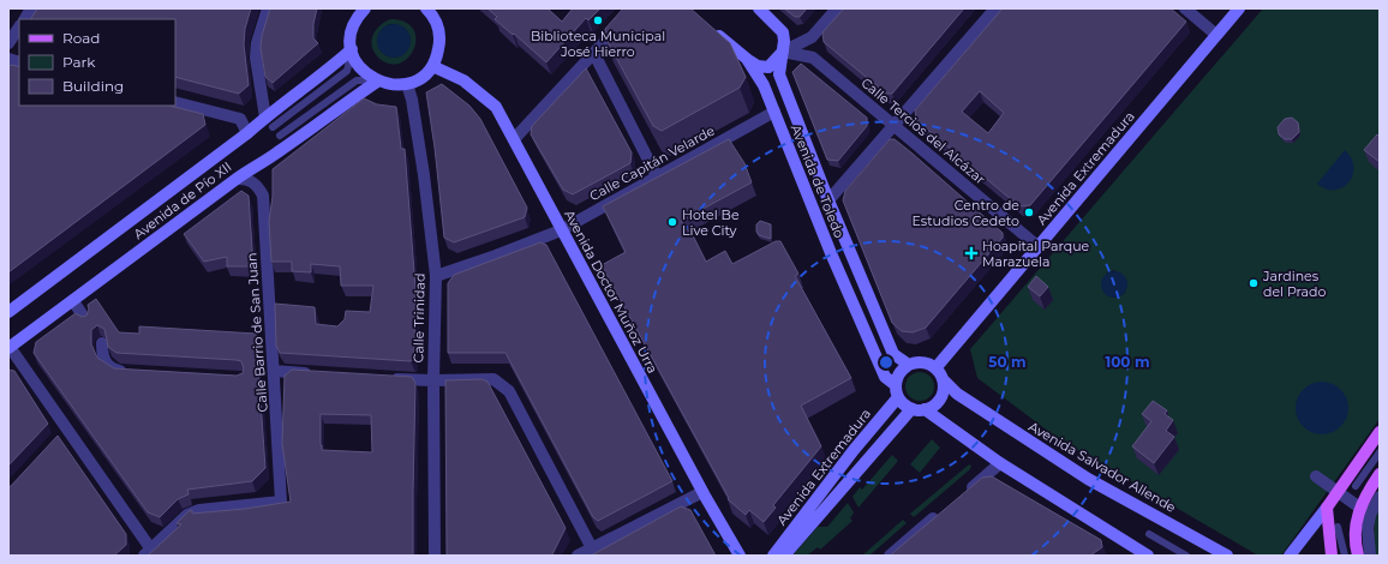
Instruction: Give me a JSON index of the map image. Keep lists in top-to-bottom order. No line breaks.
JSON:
{"streets":{"main road":["Avenida Extremadura","Avenida de Toledo","Avenida de Pío XII","Avenida Doctor Muñoz Urra","Avenida Salvador Allende"],"street":["Calle Tercios del Alcázar","Calle Capitán Velarde","Calle Trinidad","Calle Barrio de San Juan"]},"crossings":[["Calle Tercios del Alcázar","Avenida Extremadura"],["Calle Tercios del Alcázar","Avenida de Toledo"],["Calle Capitán Velarde","Avenida de Toledo"],["Calle Capitán Velarde","Avenida Doctor Muñoz Urra"],["Calle Capitán Velarde","Calle Trinidad"],["Avenida Extremadura","Avenida de Toledo"],["Avenida Extremadura","Avenida Salvador Allende"],["Avenida de Toledo","Avenida Salvador Allende"],["Avenida de Pío XII","Calle Barrio de San Juan"]],"places":{"other":["Biblioteca Municipal José Hierro","Centro de Estudios Cedeto","Hotel Be Live City","Jardines del Prado"],"health":["Hoapital Parque Marazuela"]},"legend":["Road","Park","Building"],"rings":["50 m","100 m"]}
